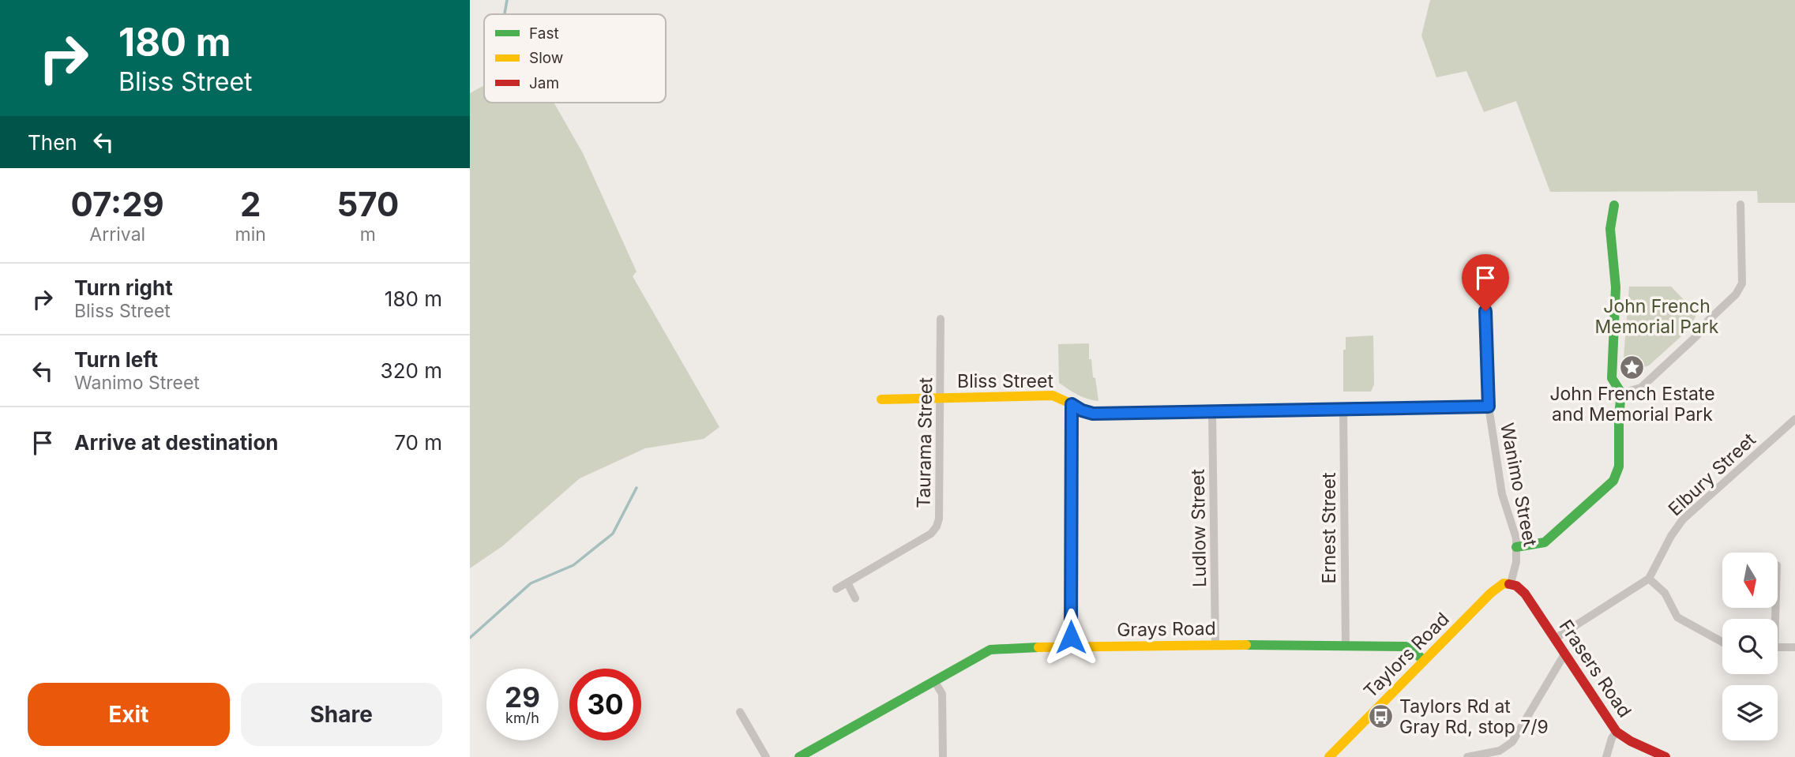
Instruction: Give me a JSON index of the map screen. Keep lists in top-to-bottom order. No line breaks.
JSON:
{"streets":{"street":["Bliss Street","Taurama Street","Elbury Street","Wanimo Street","Ludlow Street","Ernest Street","Grays Road","Taylors Road","Frasers Road"]},"crossings":[["Bliss Street","Taurama Street"],["Bliss Street","Wanimo Street"],["Bliss Street","Ludlow Street"],["Bliss Street","Ernest Street"],["Wanimo Street","Taylors Road"],["Wanimo Street","Frasers Road"],["Ludlow Street","Grays Road"],["Ernest Street","Grays Road"],["Grays Road","Taylors Road"],["Taylors Road","Frasers Road"]],"parks":["John French Memorial Park"],"places":{"place":["John French Estate and Memorial Park"],"bus stop":["Taylors Rd at Gray Rd, stop 7/9"]},"legend":["Fast","Slow","Jam"],"north":"bottom","page":{"turn":["180 m","Bliss Street"],"then":"Then","eta":["07:29","Arrival","2","min","570","m"],"list":[{"name":"Turn right","note":"Bliss Street","value":"180 m"},{"name":"Turn left","note":"Wanimo Street","value":"320 m"},{"name":"Arrive at destination","value":"70 m"}],"speed":"29 km/h","limit":"30","buttons":["Exit","Share"]}}
